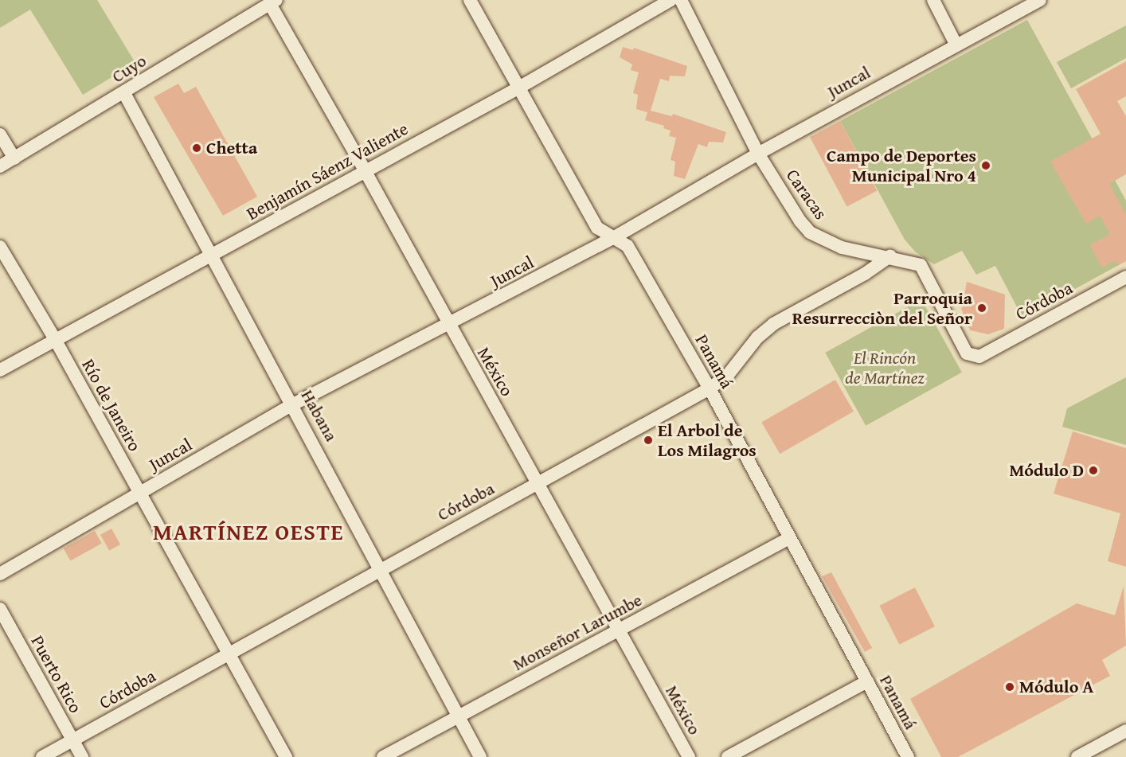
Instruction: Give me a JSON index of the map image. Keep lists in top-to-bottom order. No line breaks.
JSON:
{"streets":{"street":["Cuyo","Juncal","Benjamín Sáenz Valiente","Caracas","Córdoba","Panamá","México","Río de Janeiro","Habana","Monseñor Larumbe","Puerto Rico"]},"crossings":[["Cuyo","México"],["Cuyo","Habana"],["Juncal","Caracas"],["Juncal","Panamá"],["Juncal","México"],["Juncal","Río de Janeiro"],["Juncal","Habana"],["Benjamín Sáenz Valiente","Panamá"],["Benjamín Sáenz Valiente","México"],["Benjamín Sáenz Valiente","Río de Janeiro"],["Benjamín Sáenz Valiente","Habana"],["Caracas","Córdoba"],["Córdoba","Panamá"],["Córdoba","México"],["Córdoba","Río de Janeiro"],["Córdoba","Habana"],["Córdoba","Puerto Rico"],["Panamá","Monseñor Larumbe"],["México","Monseñor Larumbe"],["Habana","Monseñor Larumbe"]],"districts":["MARTÍNEZ OESTE"],"parks":["El Rincón de Martínez"],"places":["Chetta","Campo de Deportes Municipal Nro 4","Parroquia Resurrecciòn del Señor","El Arbol de Los Milagros","Módulo D","Módulo A"]}
